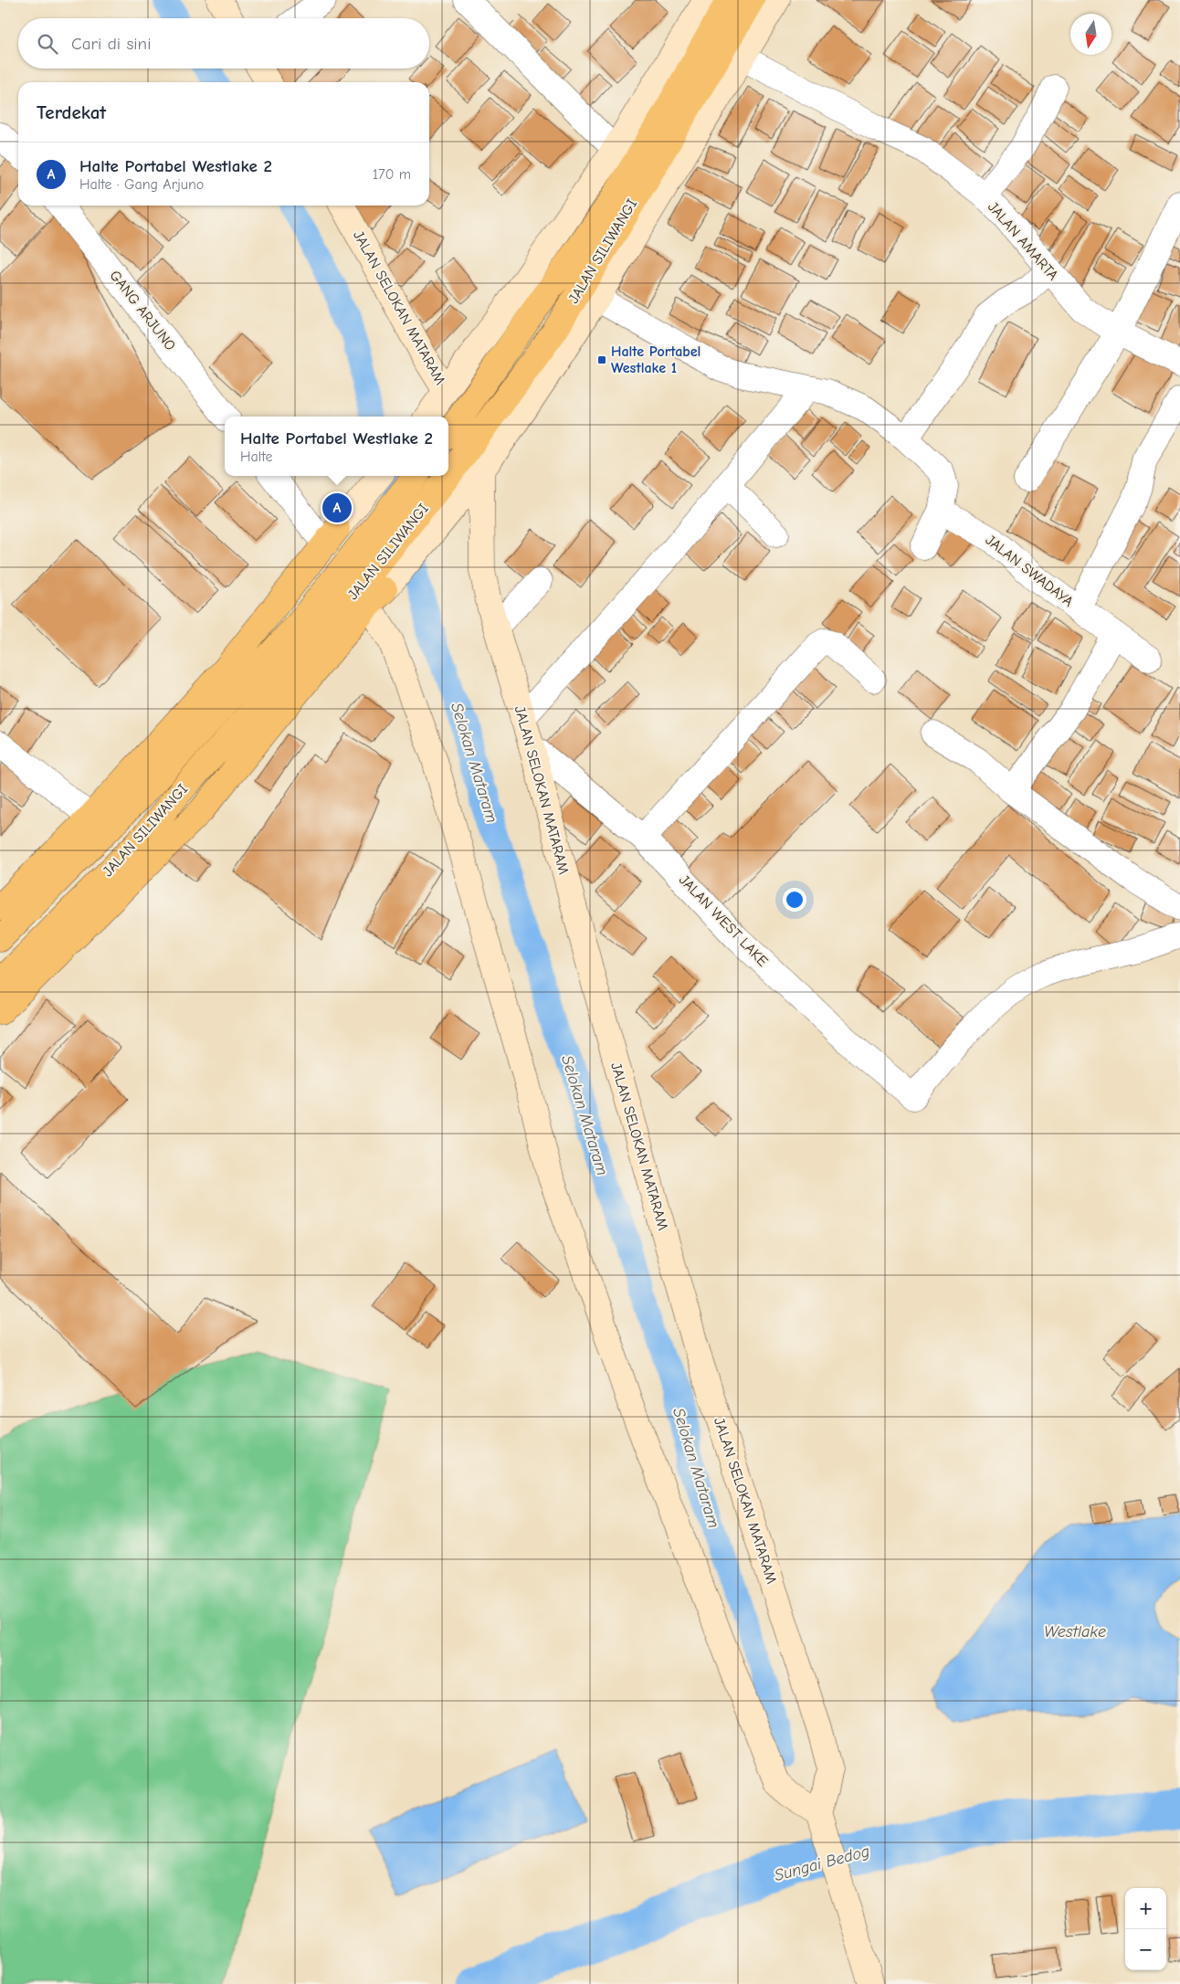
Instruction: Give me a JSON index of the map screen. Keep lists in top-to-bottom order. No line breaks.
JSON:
{"streets":{"highway":["JALAN SILIWANGI"],"street":["JALAN AMARTA","JALAN SELOKAN MATARAM","GANG ARJUNO","JALAN SWADAYA","JALAN WEST LAKE"]},"crossings":[["JALAN SELOKAN MATARAM","JALAN WEST LAKE"]],"water":["Selokan Mataram","Westlake","Sungai Bedog"],"places":{"transit":["Halte Portabel Westlake 1"]},"north":"bottom","page":{"search":"Cari di sini","heading":"Terdekat","list":[{"mark":"A","name":"Halte Portabel Westlake 2","note":"Halte · Gang Arjuno","value":"170 m"}],"popup":["Halte Portabel Westlake 2","Halte"],"pins":"A","map_buttons":["+","−"]}}
